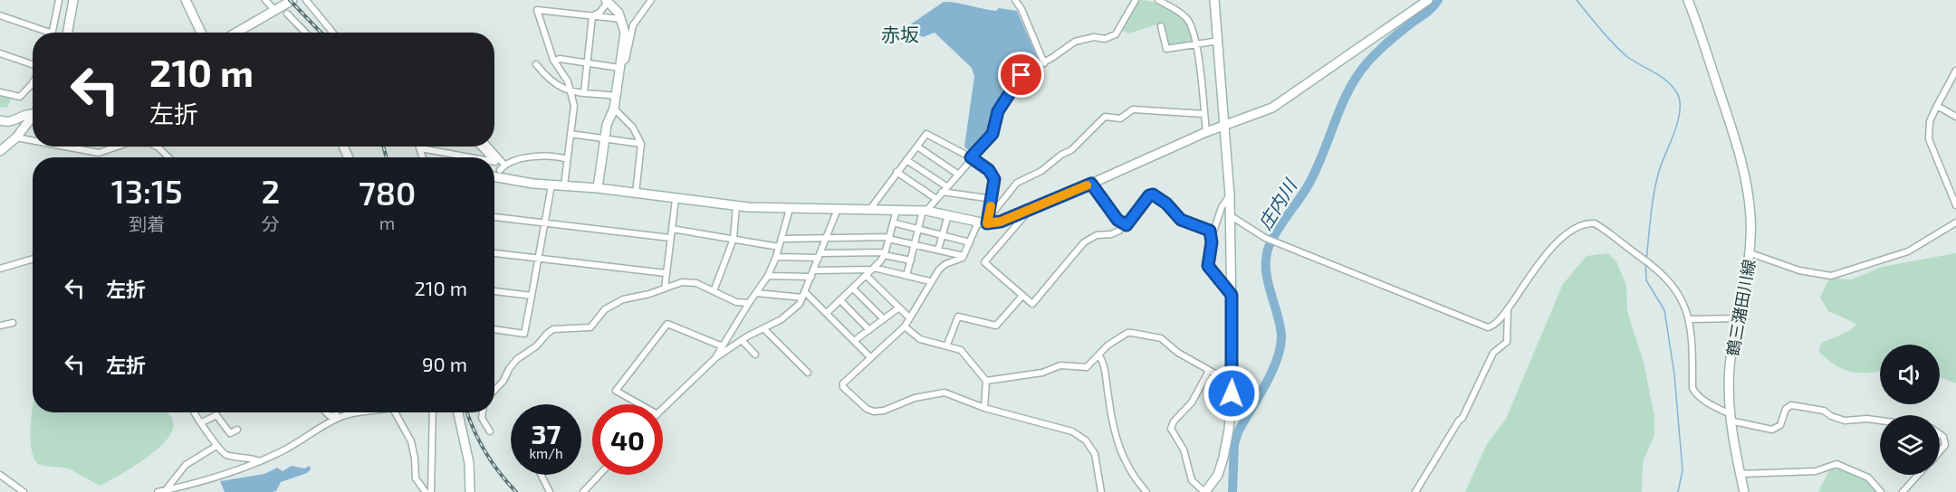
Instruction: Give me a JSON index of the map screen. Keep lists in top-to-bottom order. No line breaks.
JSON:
{"streets":{"street":["鶴三潴田川線"]},"districts":["赤坂"],"water":["庄内川"],"page":{"turn":["210 m","左折"],"eta":["13:15","到着","2","分","780","m"],"list":[{"name":"左折","value":"210 m"},{"name":"左折","value":"90 m"}],"speed":"37 km/h","limit":"40"}}
